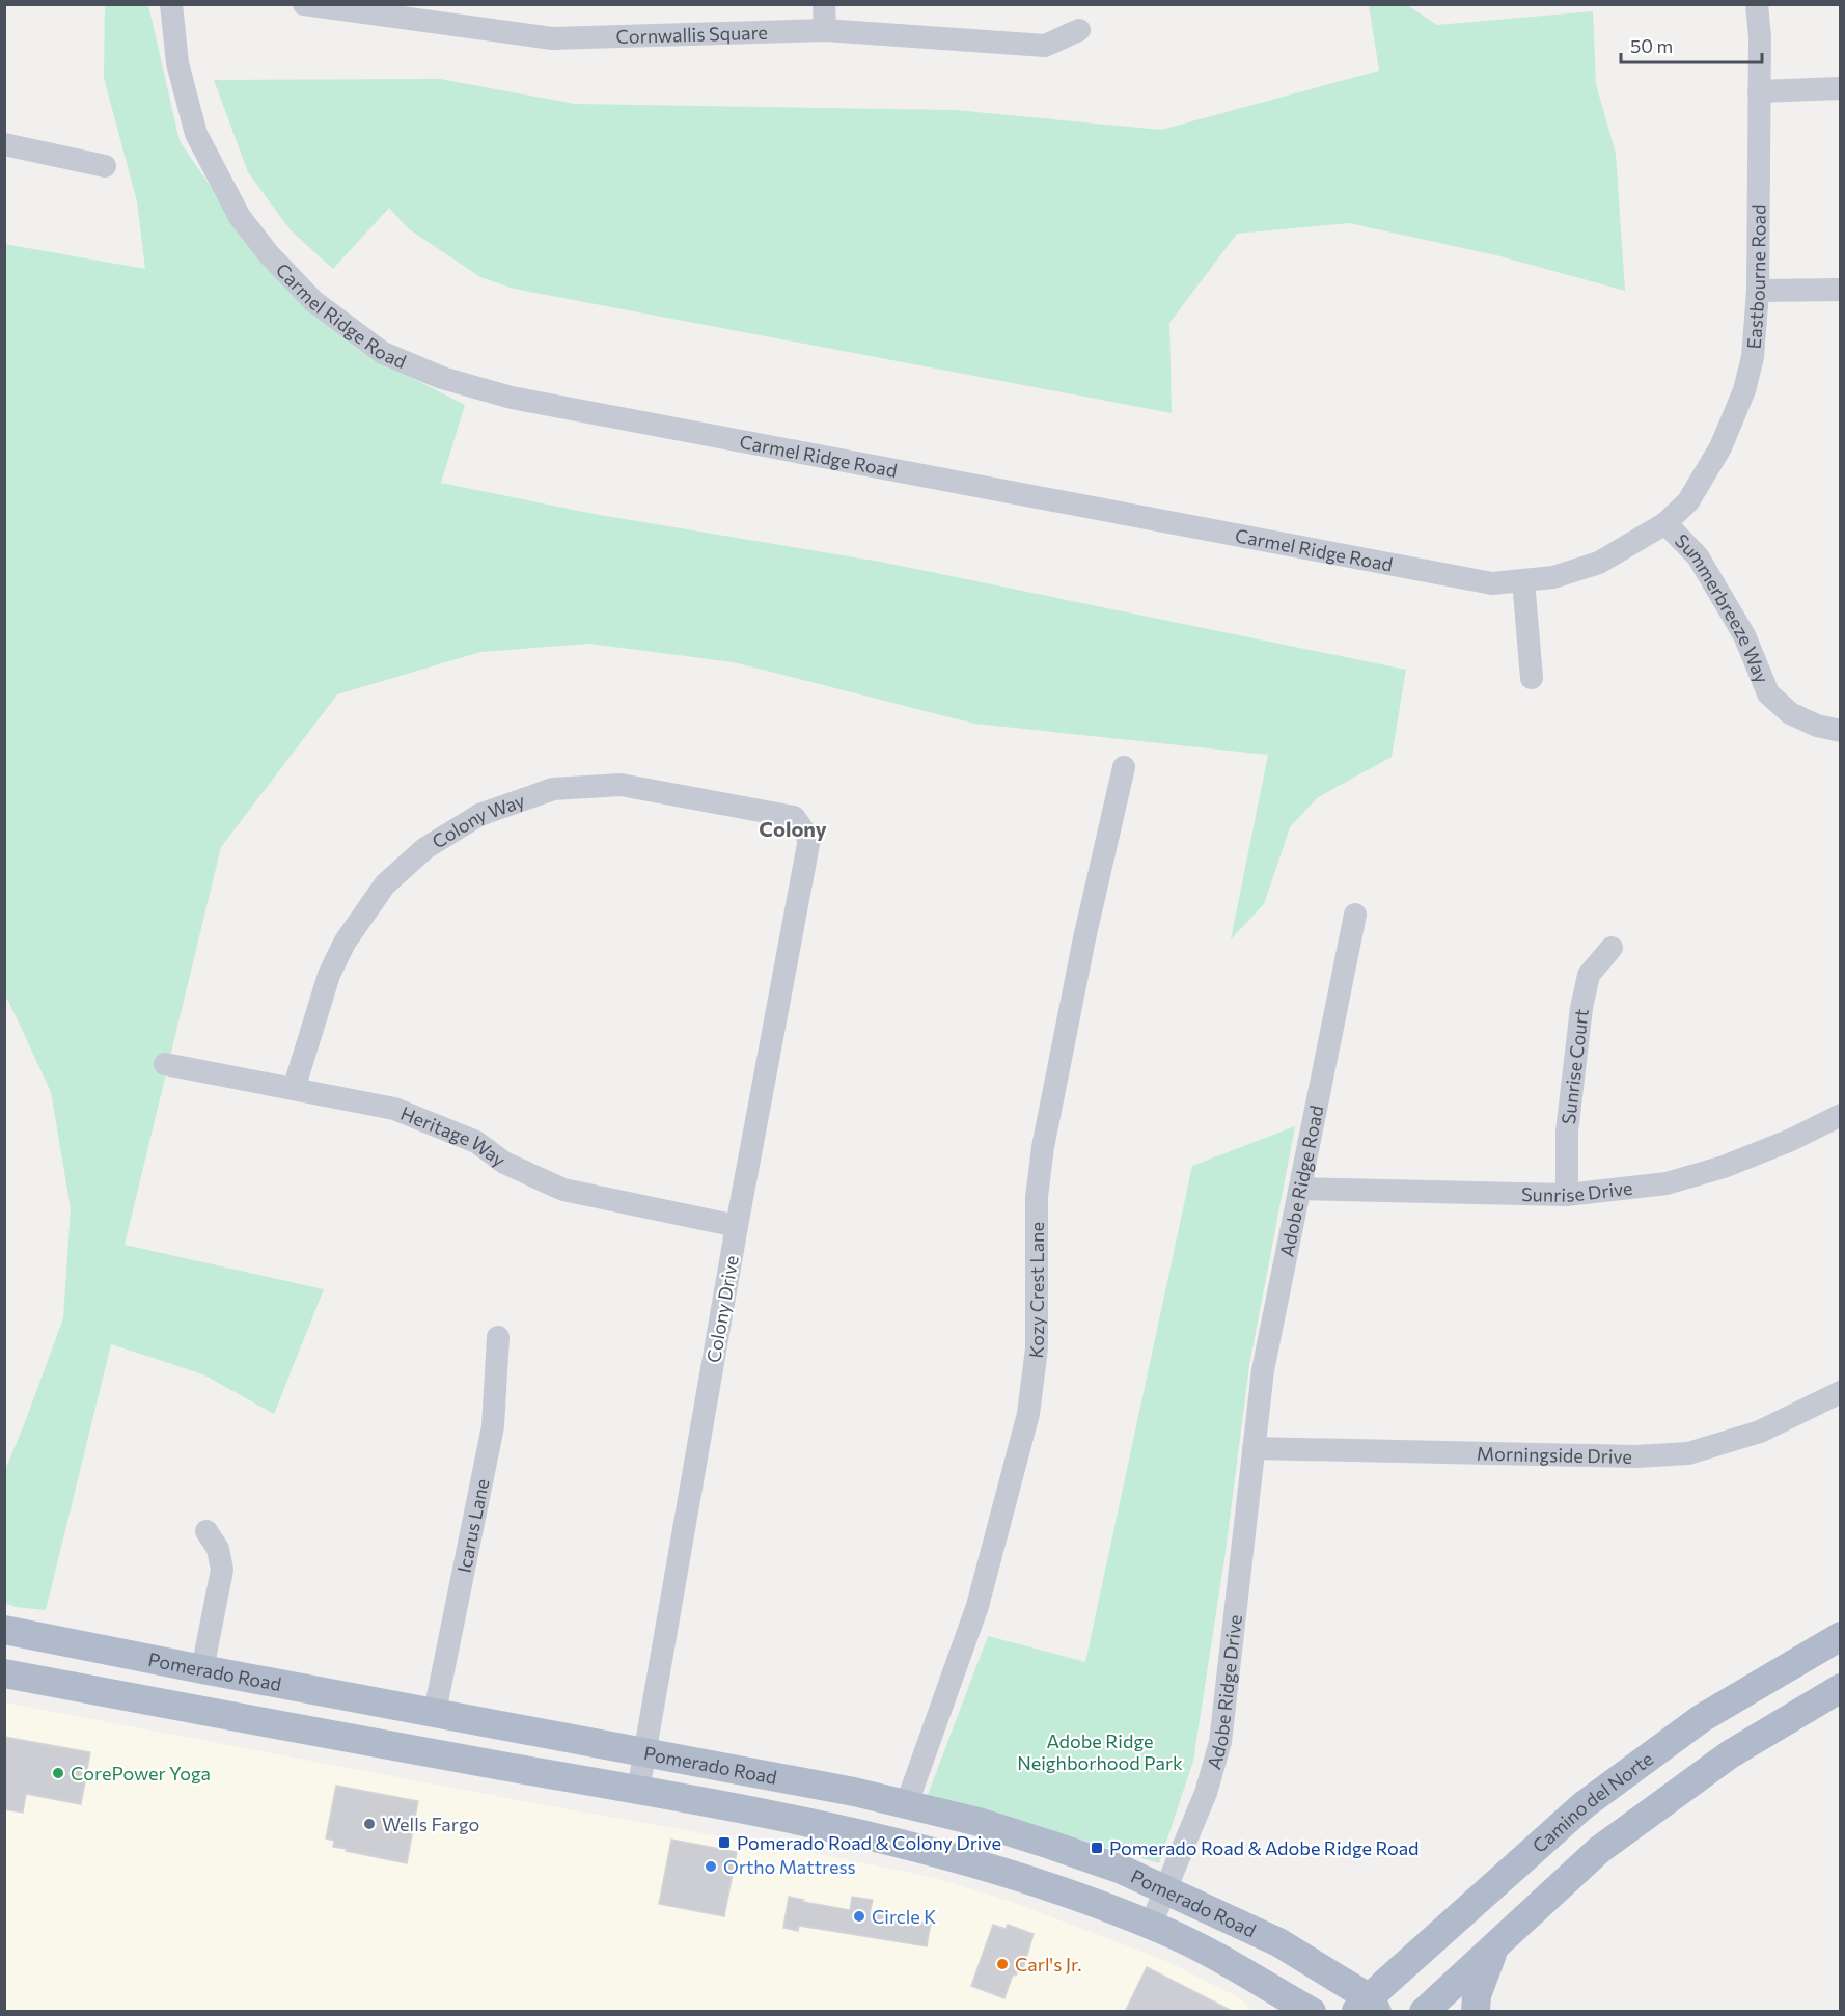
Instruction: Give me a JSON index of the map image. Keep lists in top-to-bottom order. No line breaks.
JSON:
{"streets":{"main road":["Pomerado Road","Camino del Norte"],"street":["Cornwallis Square","Eastbourne Road","Carmel Ridge Road","Summerbreeze Way","Colony Way","Sunrise Court","Heritage Way","Adobe Ridge Road","Sunrise Drive","Kozy Crest Lane","Colony Drive","Morningside Drive","Icarus Lane","Adobe Ridge Drive"]},"crossings":[["Eastbourne Road","Carmel Ridge Road"],["Eastbourne Road","Summerbreeze Way"],["Carmel Ridge Road","Summerbreeze Way"],["Colony Way","Heritage Way"],["Colony Way","Colony Drive"],["Sunrise Court","Sunrise Drive"],["Heritage Way","Colony Drive"],["Adobe Ridge Road","Sunrise Drive"],["Adobe Ridge Road","Morningside Drive"],["Adobe Ridge Road","Adobe Ridge Drive"],["Kozy Crest Lane","Pomerado Road"],["Colony Drive","Pomerado Road"],["Morningside Drive","Adobe Ridge Drive"],["Icarus Lane","Pomerado Road"],["Pomerado Road","Adobe Ridge Drive"],["Pomerado Road","Camino del Norte"]],"districts":["Colony"],"parks":["Adobe Ridge Neighborhood Park"],"places":{"other":["CorePower Yoga","Wells Fargo","Ortho Mattress","Circle K","Carl's Jr."],"transit":["Pomerado Road & Colony Drive","Pomerado Road & Adobe Ridge Road"]},"scale_bar":"50 m"}
